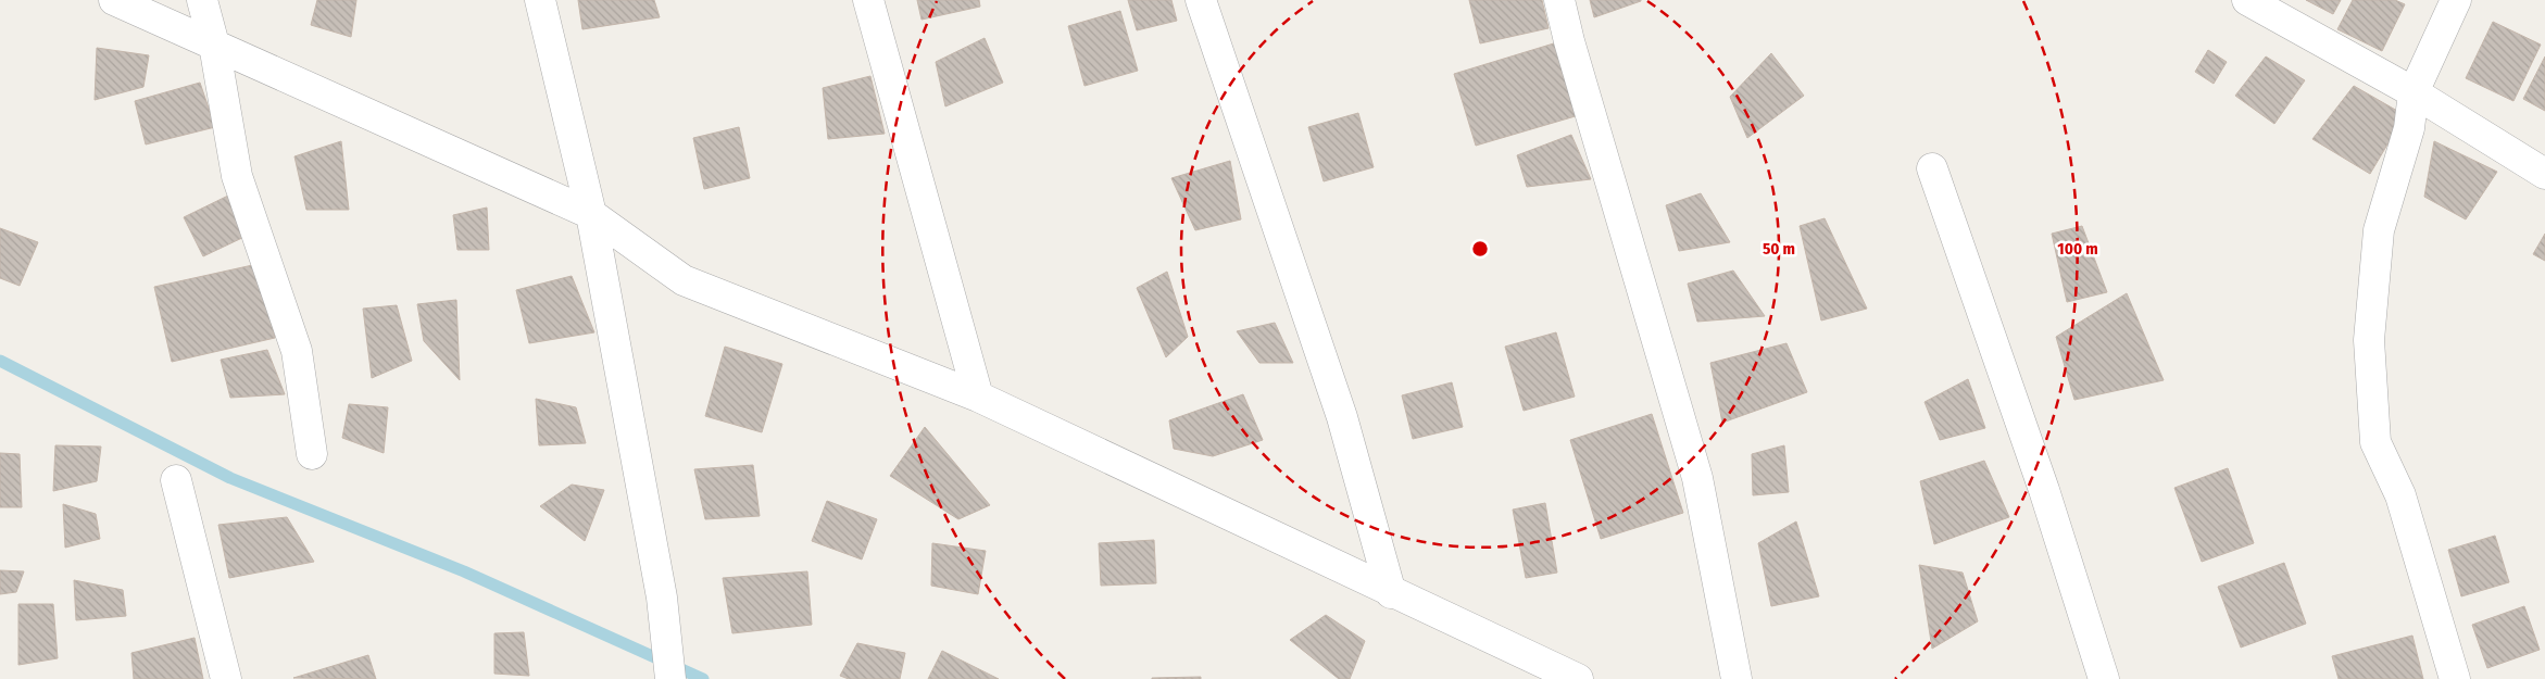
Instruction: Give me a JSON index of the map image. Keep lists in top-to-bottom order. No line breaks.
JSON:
{"rings":["50 m","100 m"]}
